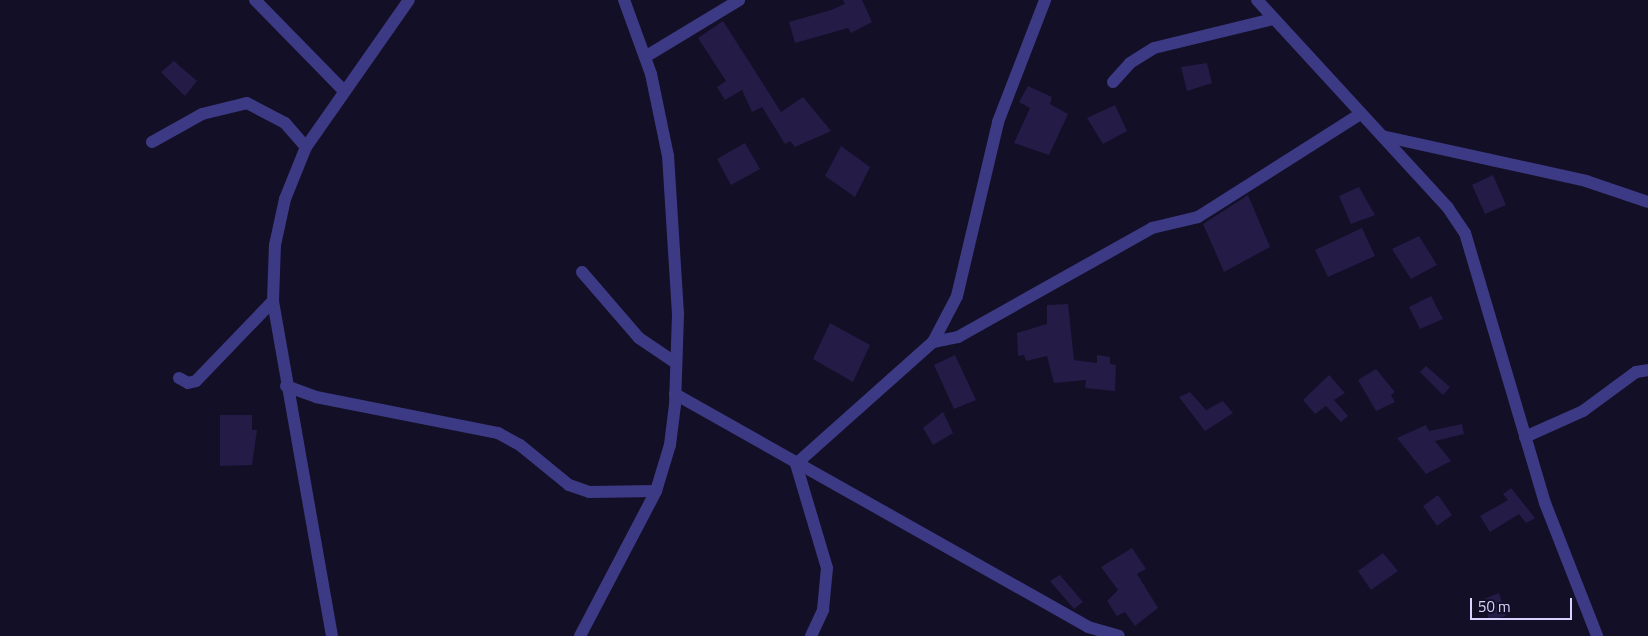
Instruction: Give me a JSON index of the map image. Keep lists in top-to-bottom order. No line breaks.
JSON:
{"scale_bar":"50 m"}
